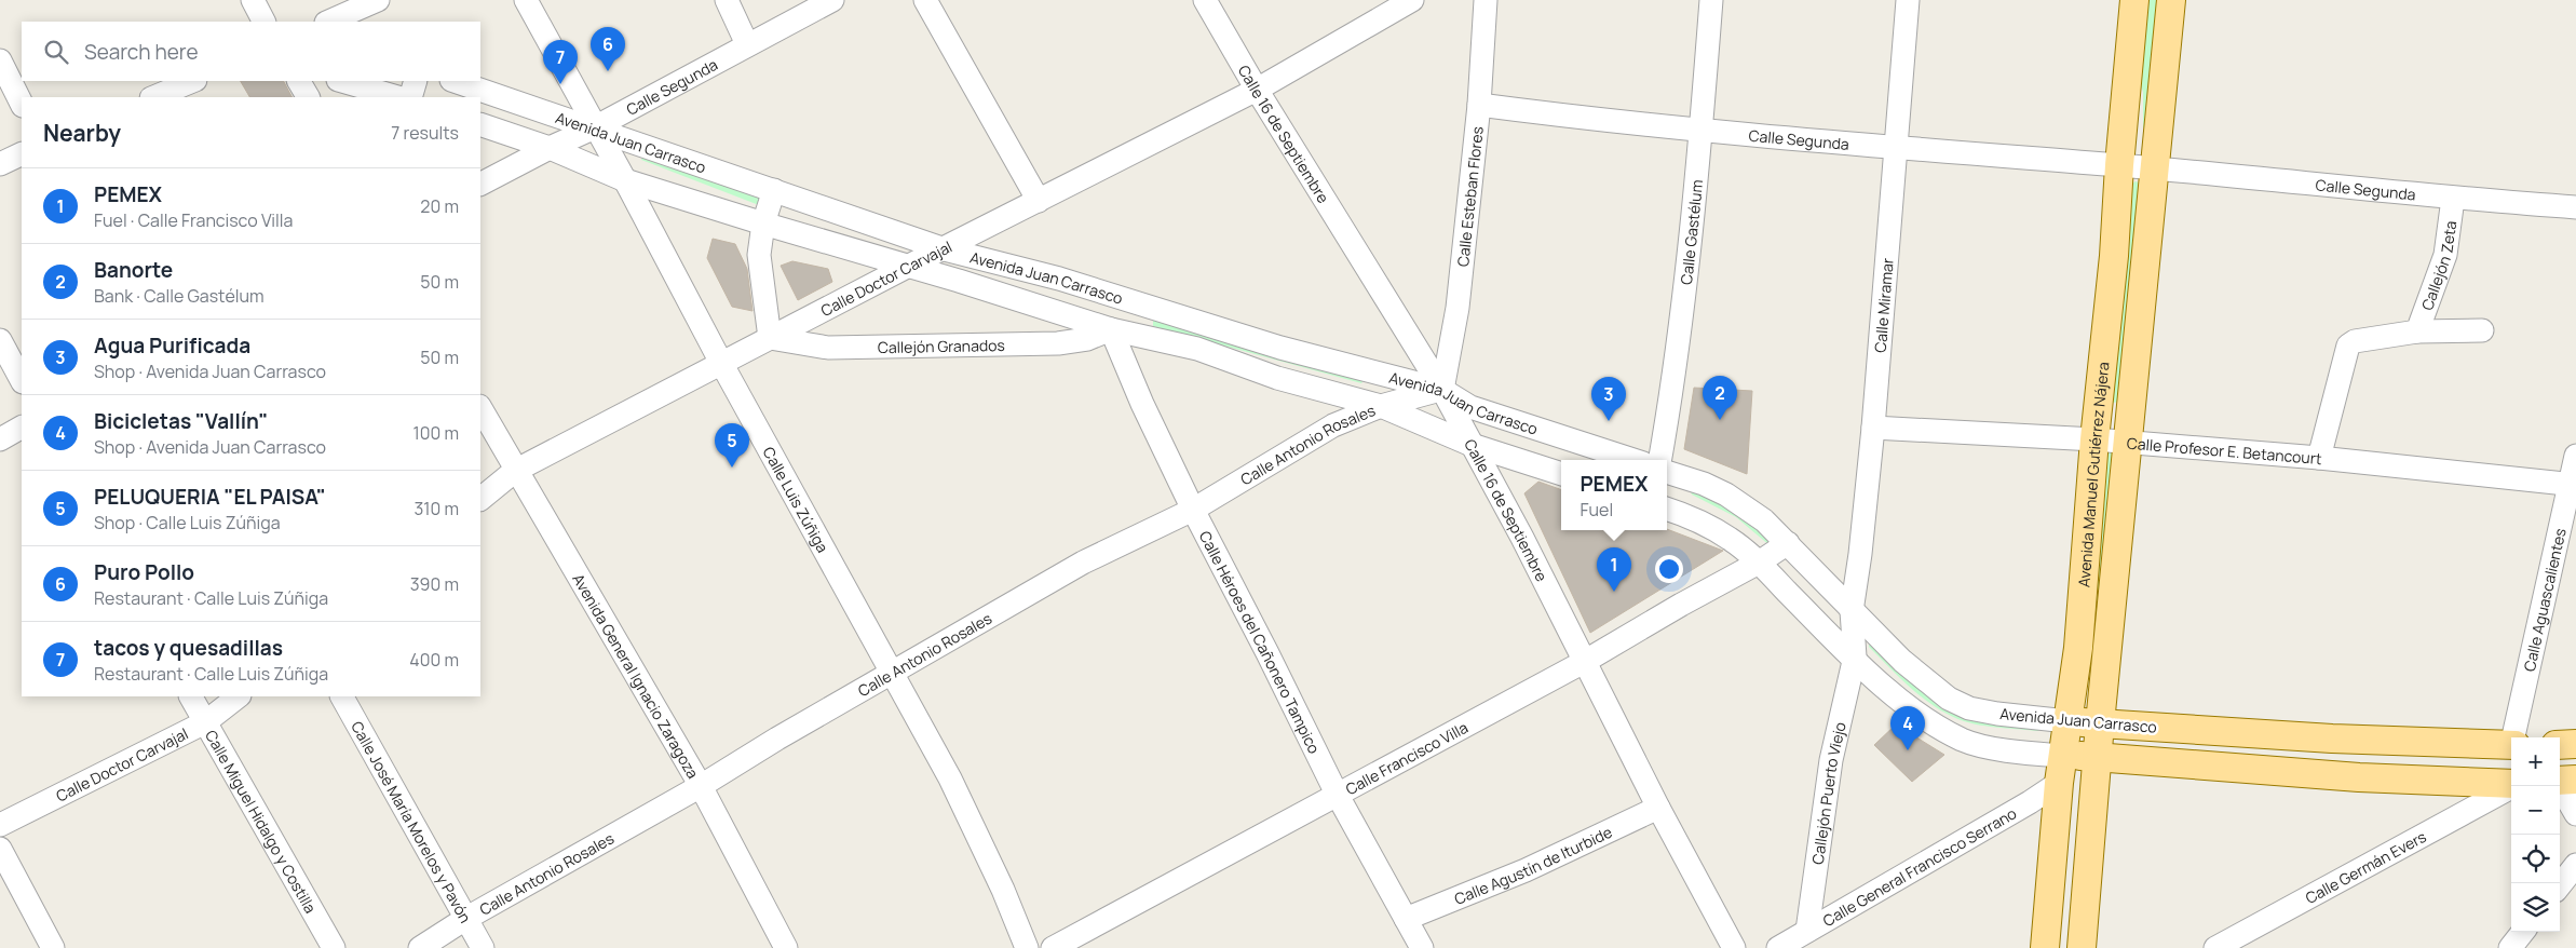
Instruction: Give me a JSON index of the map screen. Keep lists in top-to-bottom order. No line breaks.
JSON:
{"streets":{"main road":["Avenida Juan Carrasco","Avenida Manuel Gutiérrez Nájera"],"street":["Calle Segunda","Calle 16 de Septiembre","Calle Esteban Flores","Calle Gastélum","Callejón Zeta","Calle Doctor Carvajal","Calle Miramar","Callejón Granados","Calle Antonio Rosales","Calle Profesor E. Betancourt","Calle Luis Zúñiga","Calle Aguascalientes","Calle Héroes del Cañonero Tampico","Avenida General Ignacio Zaragoza","Calle Francisco Villa","Callejón Puerto Viejo","Calle Miguel Hidalgo y Costilla","Calle José María Morelos y Pavón","Calle Agustín de Iturbide","Calle General Francisco Serrano","Calle Germán Evers"]},"crossings":[["Calle Segunda","Avenida Juan Carrasco"],["Calle Segunda","Calle Esteban Flores"],["Calle Segunda","Calle Gastélum"],["Calle Segunda","Callejón Zeta"],["Calle Segunda","Calle Miramar"],["Calle Segunda","Avenida Manuel Gutiérrez Nájera"],["Calle Segunda","Calle Luis Zúñiga"],["Calle 16 de Septiembre","Avenida Juan Carrasco"],["Calle 16 de Septiembre","Calle Esteban Flores"],["Calle 16 de Septiembre","Calle Doctor Carvajal"],["Calle 16 de Septiembre","Calle Antonio Rosales"],["Calle 16 de Septiembre","Calle Francisco Villa"],["Calle 16 de Septiembre","Calle Agustín de Iturbide"],["Avenida Juan Carrasco","Calle Esteban Flores"],["Avenida Juan Carrasco","Calle Doctor Carvajal"],["Avenida Juan Carrasco","Calle Miramar"],["Avenida Juan Carrasco","Callejón Granados"],["Avenida Juan Carrasco","Calle Antonio Rosales"],["Avenida Juan Carrasco","Avenida Manuel Gutiérrez Nájera"],["Avenida Juan Carrasco","Calle Luis Zúñiga"],["Avenida Juan Carrasco","Calle Héroes del Cañonero Tampico"],["Avenida Juan Carrasco","Calle Francisco Villa"],["Avenida Juan Carrasco","Callejón Puerto Viejo"],["Calle Esteban Flores","Calle Antonio Rosales"],["Callejón Zeta","Calle Profesor E. Betancourt"],["Calle Doctor Carvajal","Callejón Granados"],["Calle Doctor Carvajal","Calle Luis Zúñiga"],["Calle Doctor Carvajal","Avenida General Ignacio Zaragoza"],["Calle Doctor Carvajal","Calle Miguel Hidalgo y Costilla"],["Calle Miramar","Calle Profesor E. Betancourt"],["Calle Miramar","Callejón Puerto Viejo"],["Callejón Granados","Calle Héroes del Cañonero Tampico"],["Calle Antonio Rosales","Calle Luis Zúñiga"],["Calle Antonio Rosales","Calle Héroes del Cañonero Tampico"],["Calle Antonio Rosales","Avenida General Ignacio Zaragoza"],["Calle Antonio Rosales","Calle José María Morelos y Pavón"],["Calle Profesor E. Betancourt","Avenida Manuel Gutiérrez Nájera"],["Calle Profesor E. Betancourt","Calle Aguascalientes"],["Avenida Manuel Gutiérrez Nájera","Calle General Francisco Serrano"],["Calle Héroes del Cañonero Tampico","Calle Francisco Villa"],["Calle Héroes del Cañonero Tampico","Calle Agustín de Iturbide"],["Callejón Puerto Viejo","Calle General Francisco Serrano"]],"page":{"search":"Search here","pins":["6","7","2","3","5","1","4"],"heading":["Nearby","7 results"],"list":[{"mark":"1","name":"PEMEX","note":"Fuel · Calle Francisco Villa","value":"20 m"},{"mark":"2","name":"Banorte","note":"Bank · Calle Gastélum","value":"50 m"},{"mark":"3","name":"Agua Purificada","note":"Shop · Avenida Juan Carrasco","value":"50 m"},{"mark":"4","name":"Bicicletas \"Vallín\"","note":"Shop · Avenida Juan Carrasco","value":"100 m"},{"mark":"5","name":"PELUQUERIA \"EL PAISA\"","note":"Shop · Calle Luis Zúñiga","value":"310 m"},{"mark":"6","name":"Puro Pollo","note":"Restaurant · Calle Luis Zúñiga","value":"390 m"},{"mark":"7","name":"tacos y quesadillas","note":"Restaurant · Calle Luis Zúñiga","value":"400 m"}],"popup":["PEMEX","Fuel"],"map_buttons":["+","−"]}}
